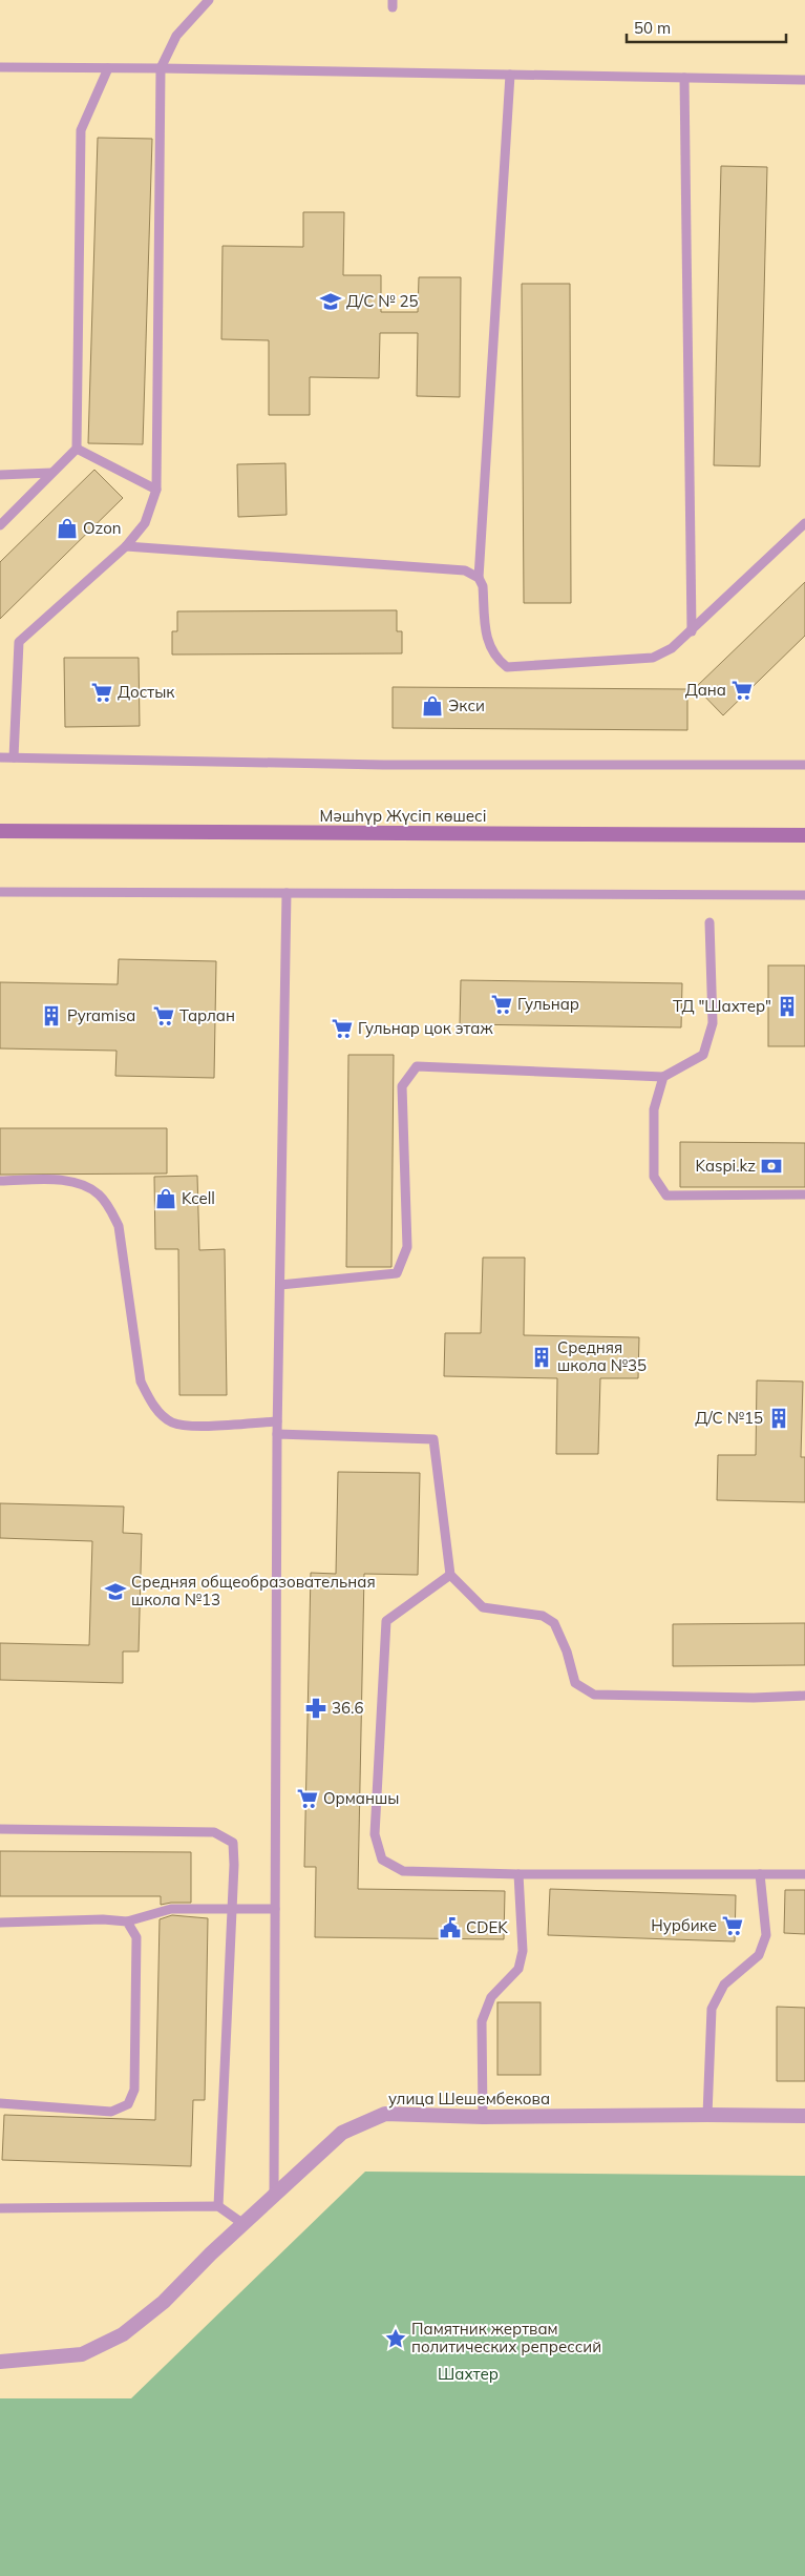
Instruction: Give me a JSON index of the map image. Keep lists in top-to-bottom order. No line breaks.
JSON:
{"streets":{"main road":["Мәшһүр Жүсіп көшесі"],"street":["улица Шешембекова"]},"parks":["Шахтер"],"places":{"school or university":["Д/С № 25","Средняя общеобразовательная школа №13"],"shop":["Ozon","Экси","Kcell"],"supermarket":["Дана","Достык","Гульнар","Тарлан","Гульнар цок этаж","Орманшы","Нурбике"],"building":["ТД \"Шахтер\"","Pyramisa","Средняя школа №35","Д/С №15"],"bank":["Kaspi.kz"],"pharmacy":["36.6"],"public building":["CDEK"],"place":["Памятник жертвам политических репрессий"]},"scale_bar":"50 m"}
